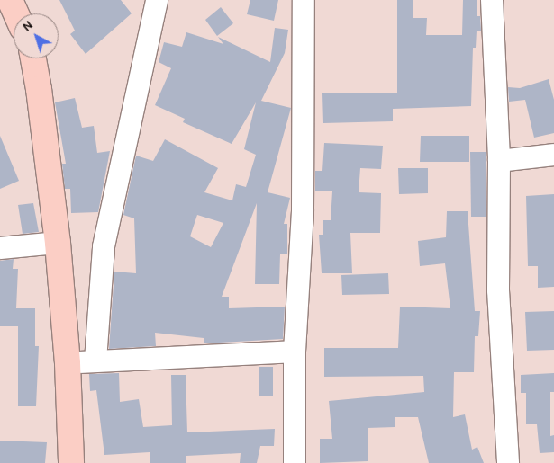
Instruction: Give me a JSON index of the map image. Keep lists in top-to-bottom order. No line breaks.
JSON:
{"north":"top left"}
